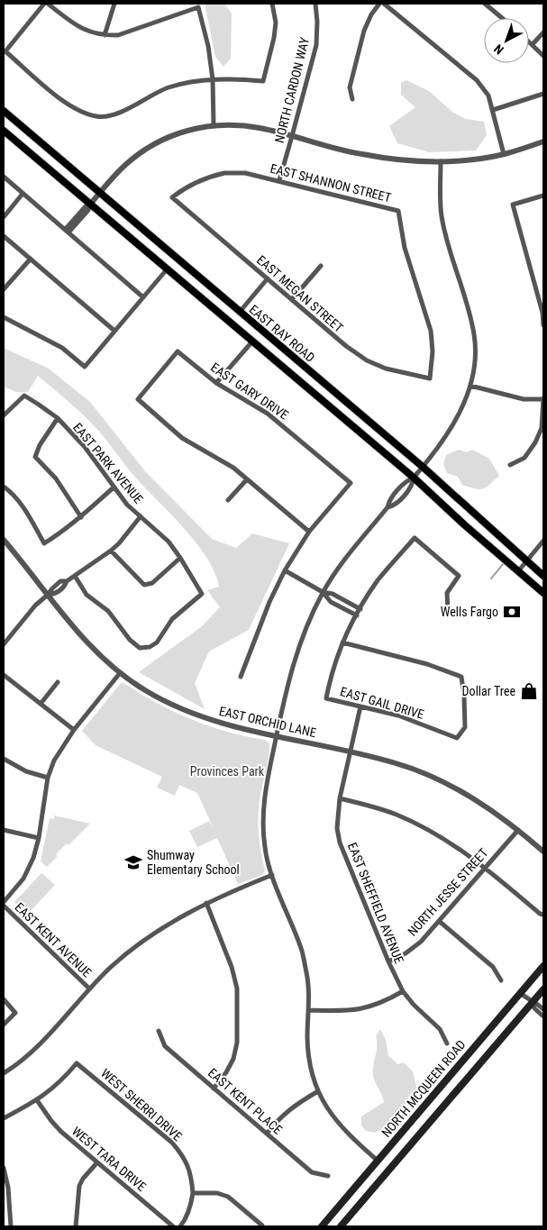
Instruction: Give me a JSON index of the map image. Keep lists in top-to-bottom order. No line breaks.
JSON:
{"streets":{"main road":["EAST RAY ROAD","NORTH MCQUEEN ROAD"],"street":["NORTH CARDON WAY","EAST SHANNON STREET","EAST MEGAN STREET","EAST GARY DRIVE","EAST PARK AVENUE","EAST GAIL DRIVE","EAST ORCHID LANE","NORTH JESSE STREET","EAST SHEFFIELD AVENUE","EAST KENT AVENUE","EAST KENT PLACE","WEST SHERRI DRIVE","WEST TARA DRIVE"]},"crossings":[["NORTH CARDON WAY","EAST SHANNON STREET"],["EAST SHANNON STREET","EAST MEGAN STREET"],["EAST GAIL DRIVE","EAST SHEFFIELD AVENUE"],["EAST ORCHID LANE","NORTH JESSE STREET"],["EAST ORCHID LANE","EAST SHEFFIELD AVENUE"],["NORTH JESSE STREET","EAST SHEFFIELD AVENUE"],["WEST SHERRI DRIVE","WEST TARA DRIVE"]],"parks":["Provinces Park"],"places":{"bank":["Wells Fargo"],"shop":["Dollar Tree"],"school or university":["Shumway Elementary School"]},"north":"bottom left"}
